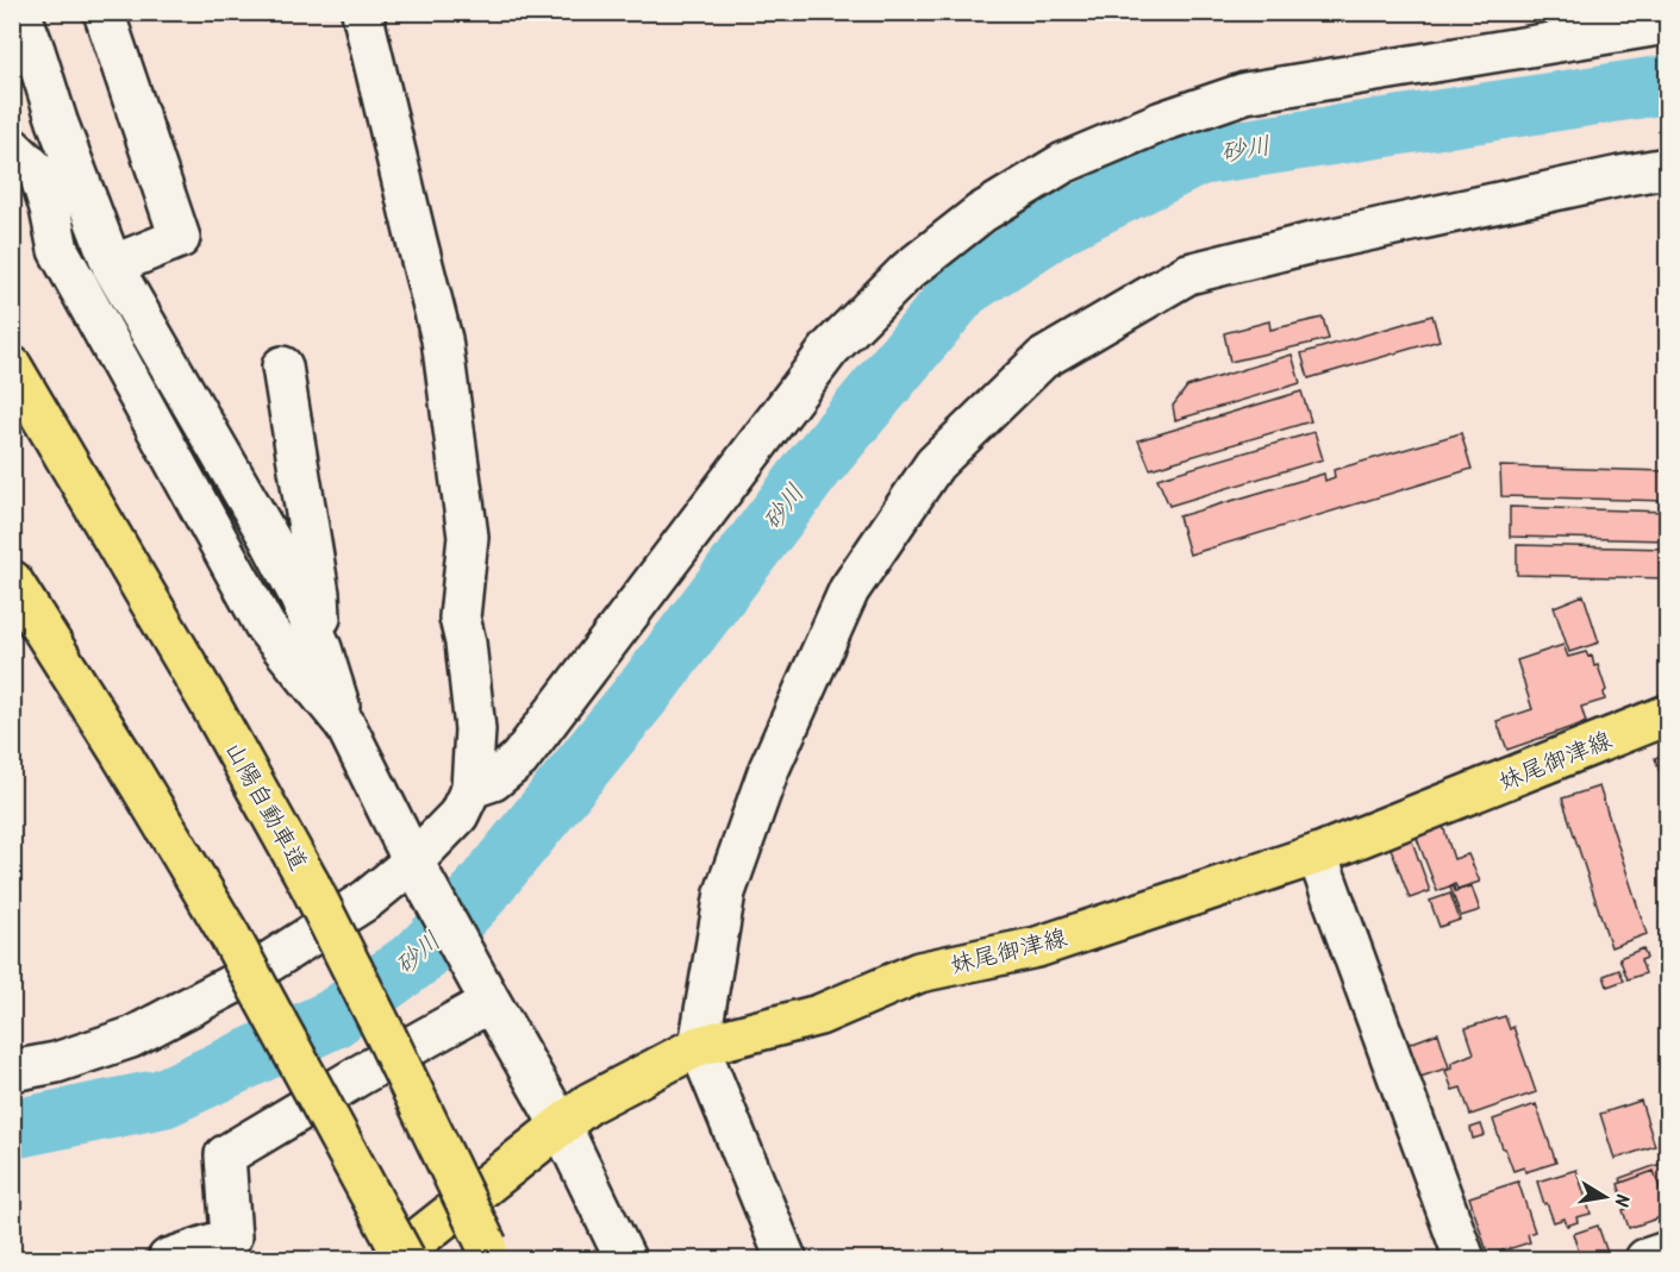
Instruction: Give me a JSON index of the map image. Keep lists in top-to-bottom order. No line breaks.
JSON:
{"streets":{"main road":["妹尾御津線","山陽自動車道"]},"water":["砂川"],"north":"right"}
